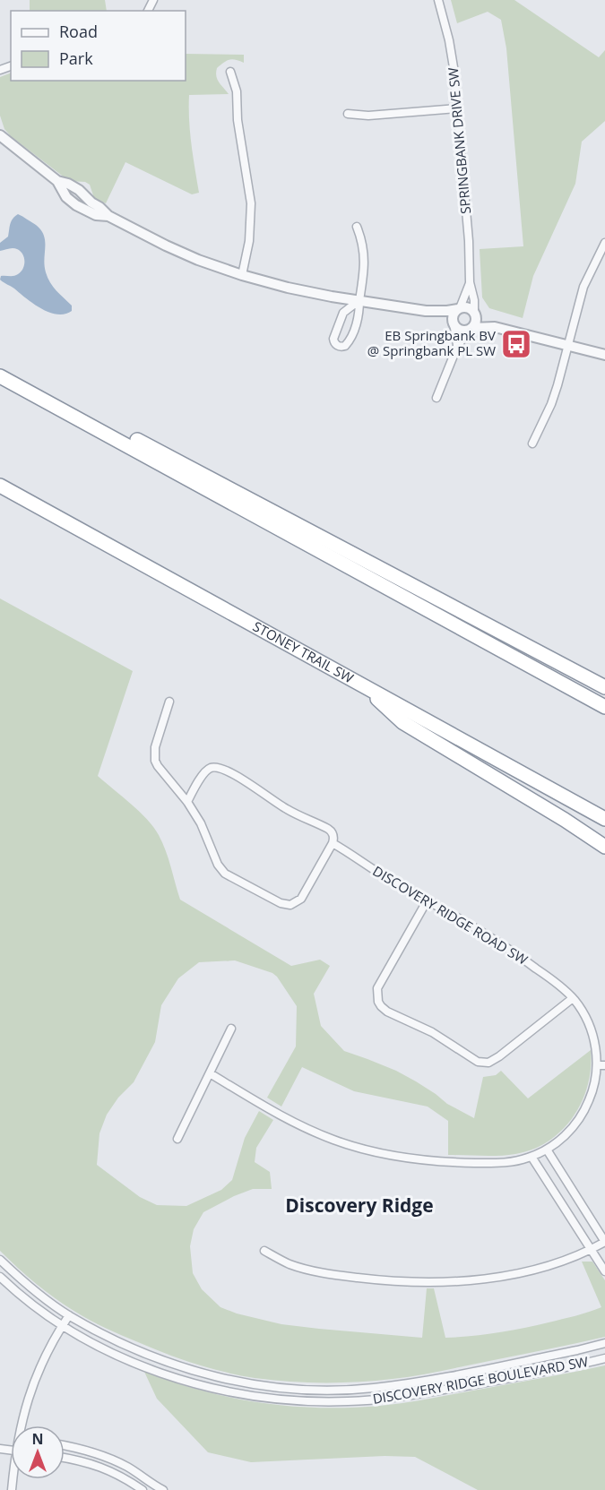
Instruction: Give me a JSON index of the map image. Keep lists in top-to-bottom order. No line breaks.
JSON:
{"streets":{"highway":["STONEY TRAIL SW"],"street":["SPRINGBANK DRIVE SW","DISCOVERY RIDGE ROAD SW","DISCOVERY RIDGE BOULEVARD SW"]},"districts":["Discovery Ridge"],"places":{"bus stop":["EB Springbank BV @ Springbank PL SW"]},"legend":["Road","Park"],"north":"top"}
